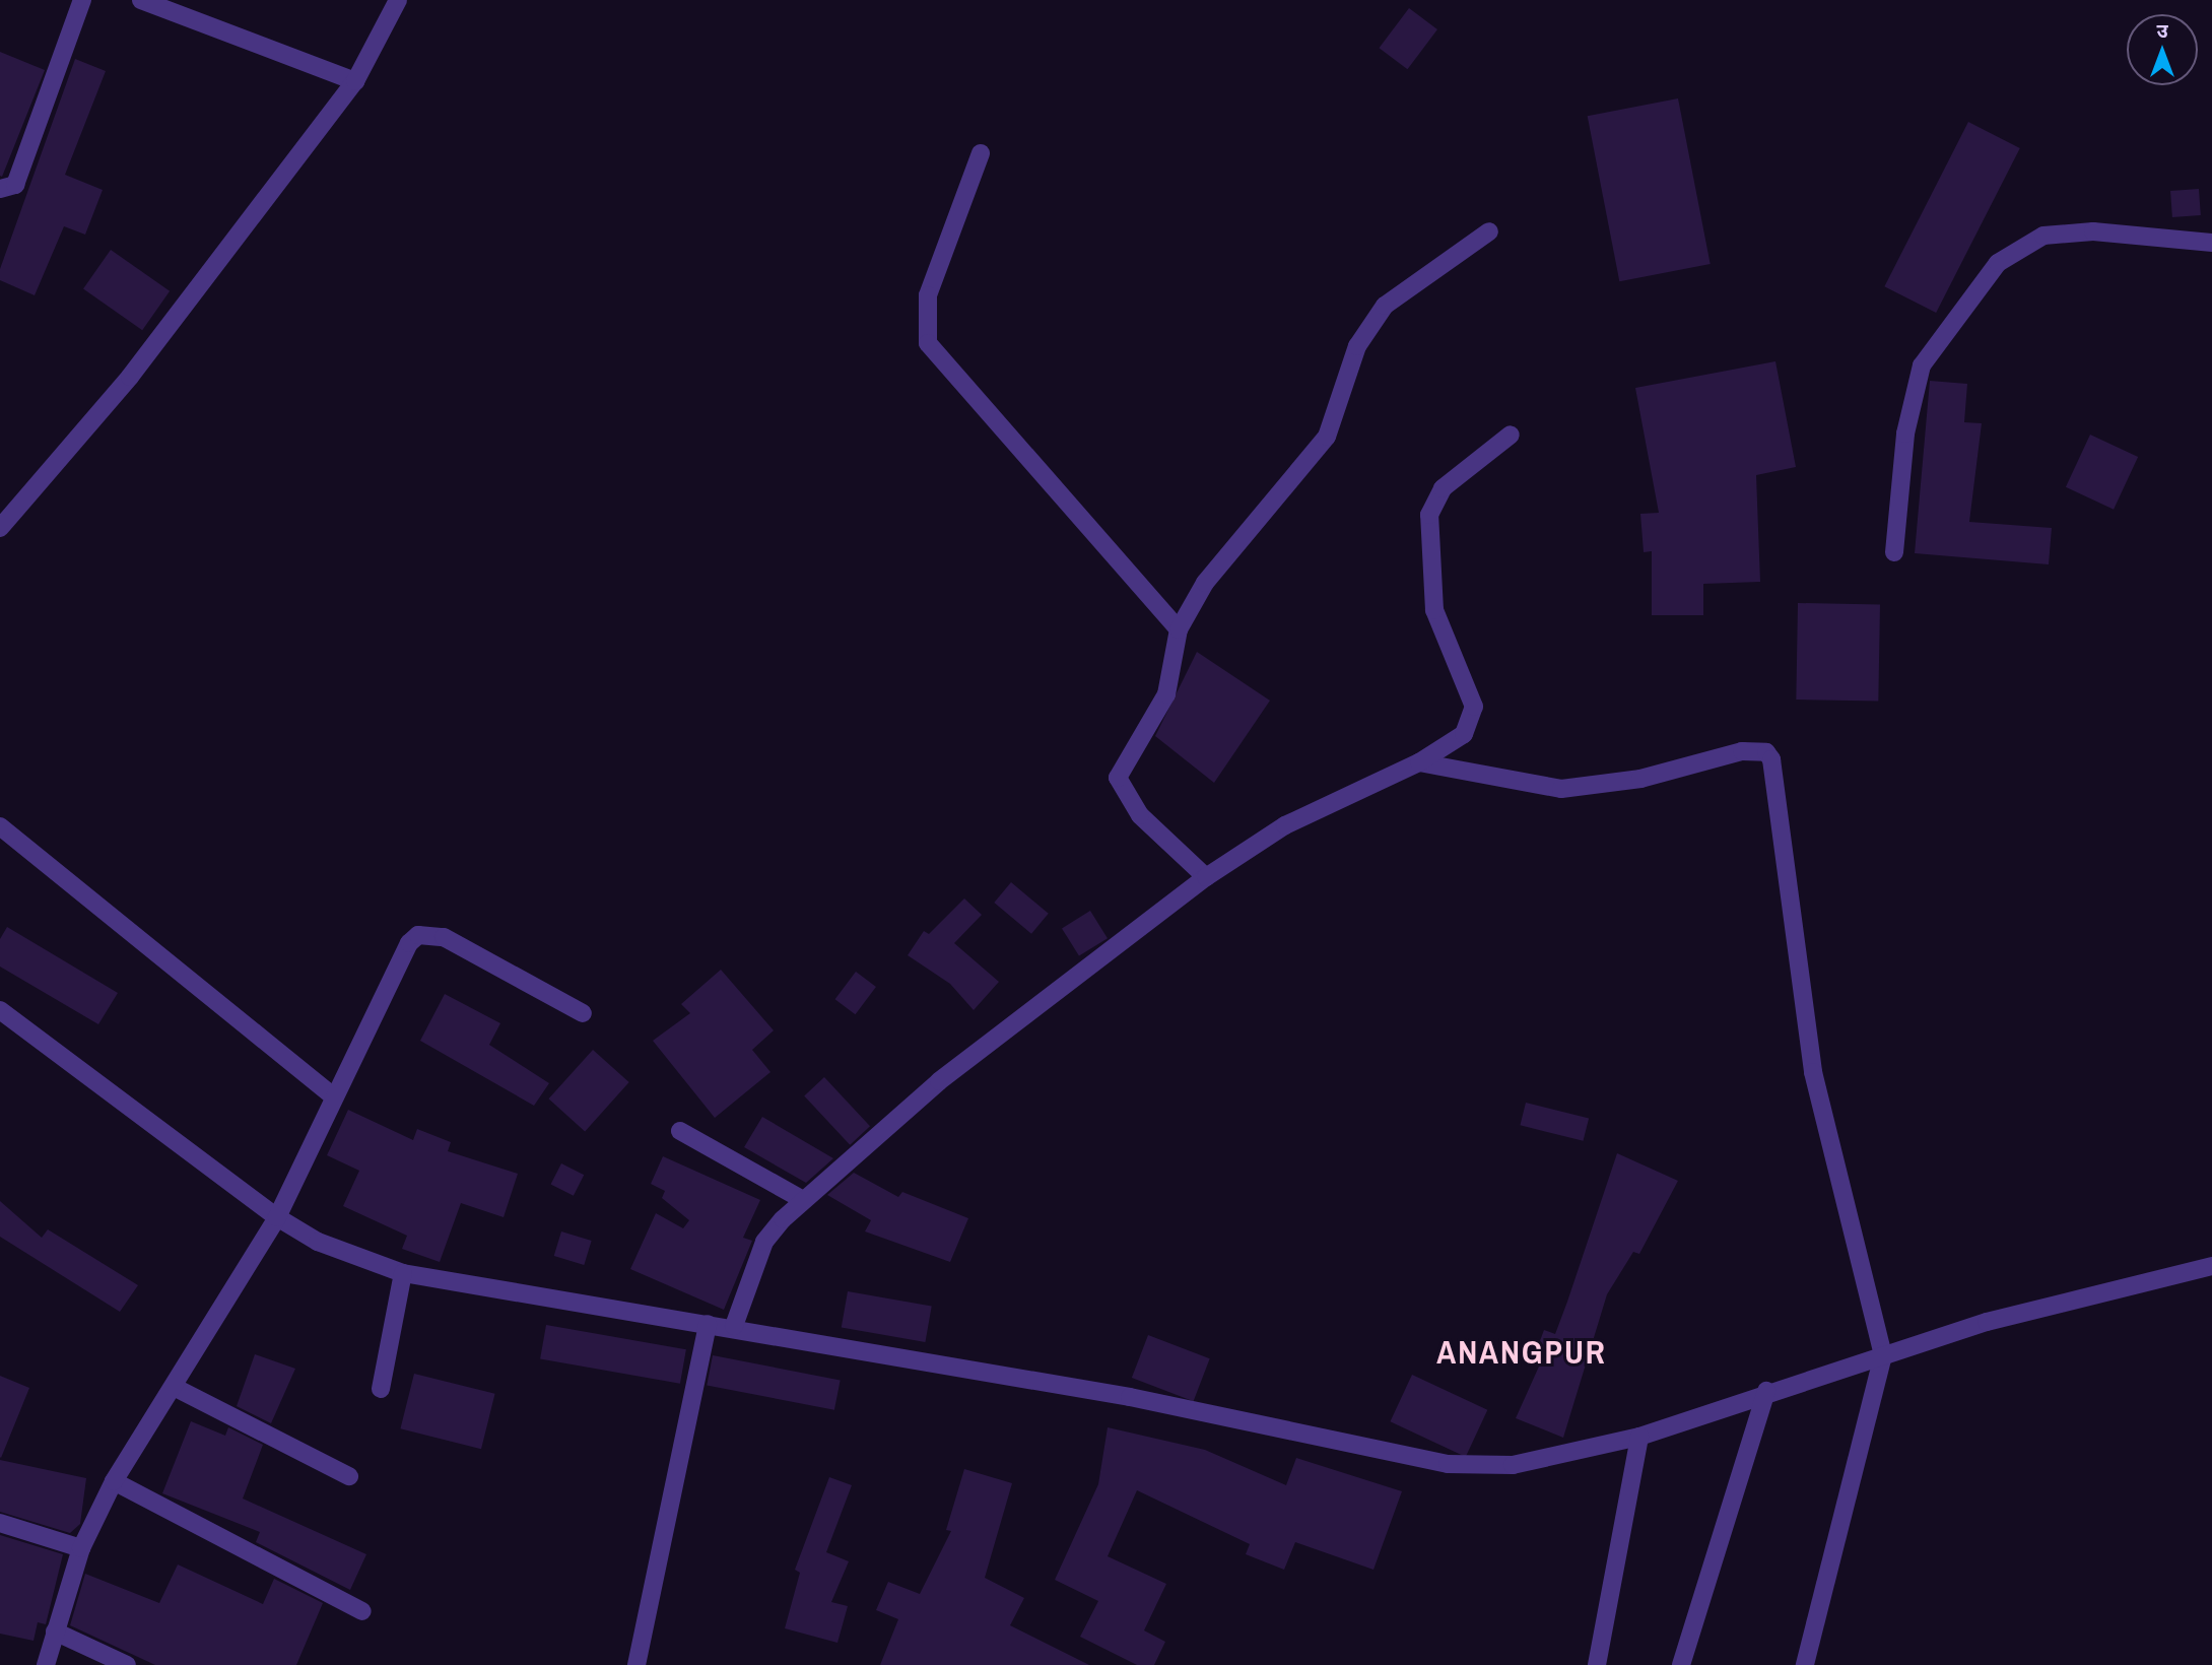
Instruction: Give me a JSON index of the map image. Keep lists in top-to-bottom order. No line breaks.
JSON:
{"districts":["ANANGPUR"],"north":"top"}
